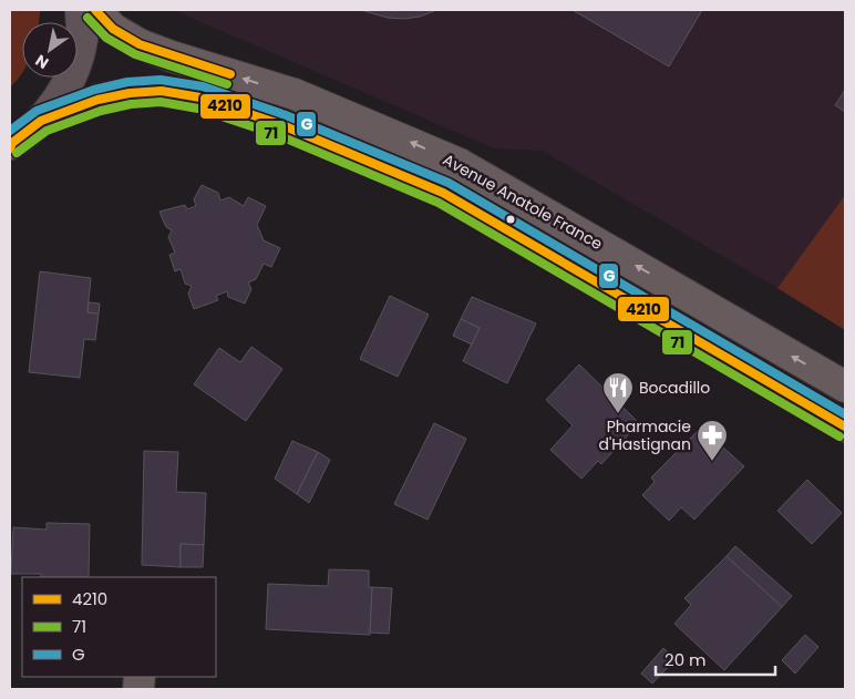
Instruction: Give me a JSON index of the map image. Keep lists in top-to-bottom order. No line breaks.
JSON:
{"streets":{"street":["Avenue Anatole France"]},"places":{"restaurant":["Bocadillo"],"pharmacy":["Pharmacie d'Hastignan"]},"lines":["transit line 4210","transit line 71","transit line G"],"legend":["4210","71","G"],"scale_bar":"20 m","north":"bottom left"}
